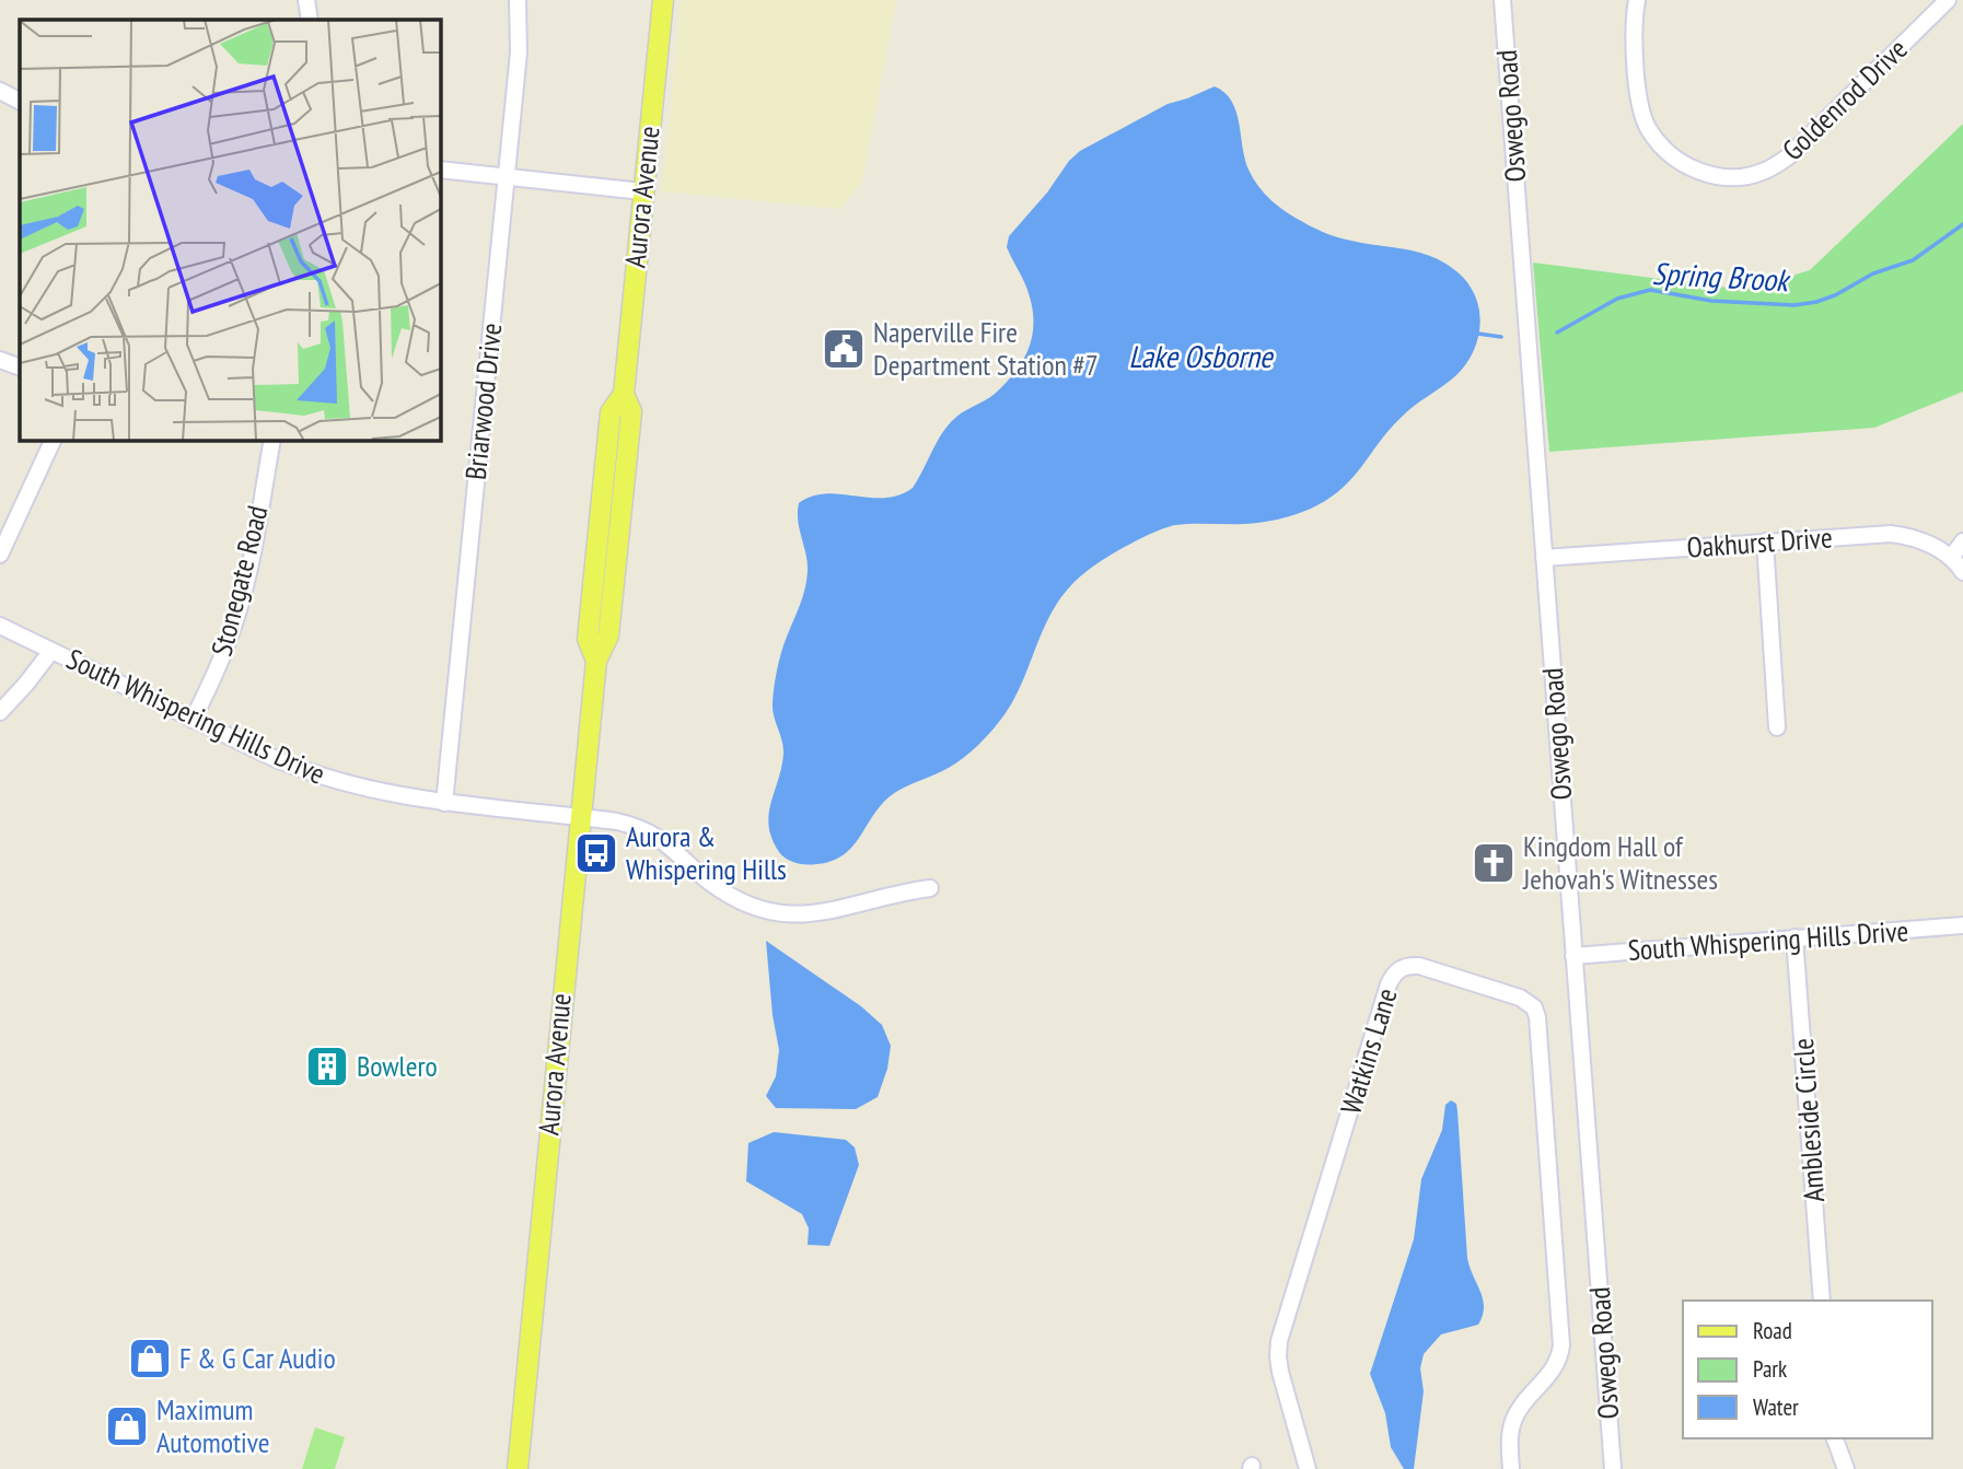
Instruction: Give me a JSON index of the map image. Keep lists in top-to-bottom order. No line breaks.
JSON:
{"streets":{"main road":["Aurora Avenue"],"street":["Goldenrod Drive","Oswego Road","Briarwood Drive","Oakhurst Drive","Stonegate Road","South Whispering Hills Drive","Watkins Lane","Ambleside Circle"]},"crossings":[["Oswego Road","Oakhurst Drive"],["Oswego Road","South Whispering Hills Drive"],["Aurora Avenue","South Whispering Hills Drive"],["Briarwood Drive","South Whispering Hills Drive"],["Stonegate Road","South Whispering Hills Drive"],["South Whispering Hills Drive","Ambleside Circle"]],"water":["Spring Brook","Lake Osborne"],"places":{"public building":["Naperville Fire Department Station #7"],"bus stop":["Aurora & Whispering Hills"],"church":["Kingdom Hall of Jehovah's Witnesses"],"building":["Bowlero"],"shop":["F & G Car Audio","Maximum Automotive"]},"legend":["Road","Park","Water"]}
